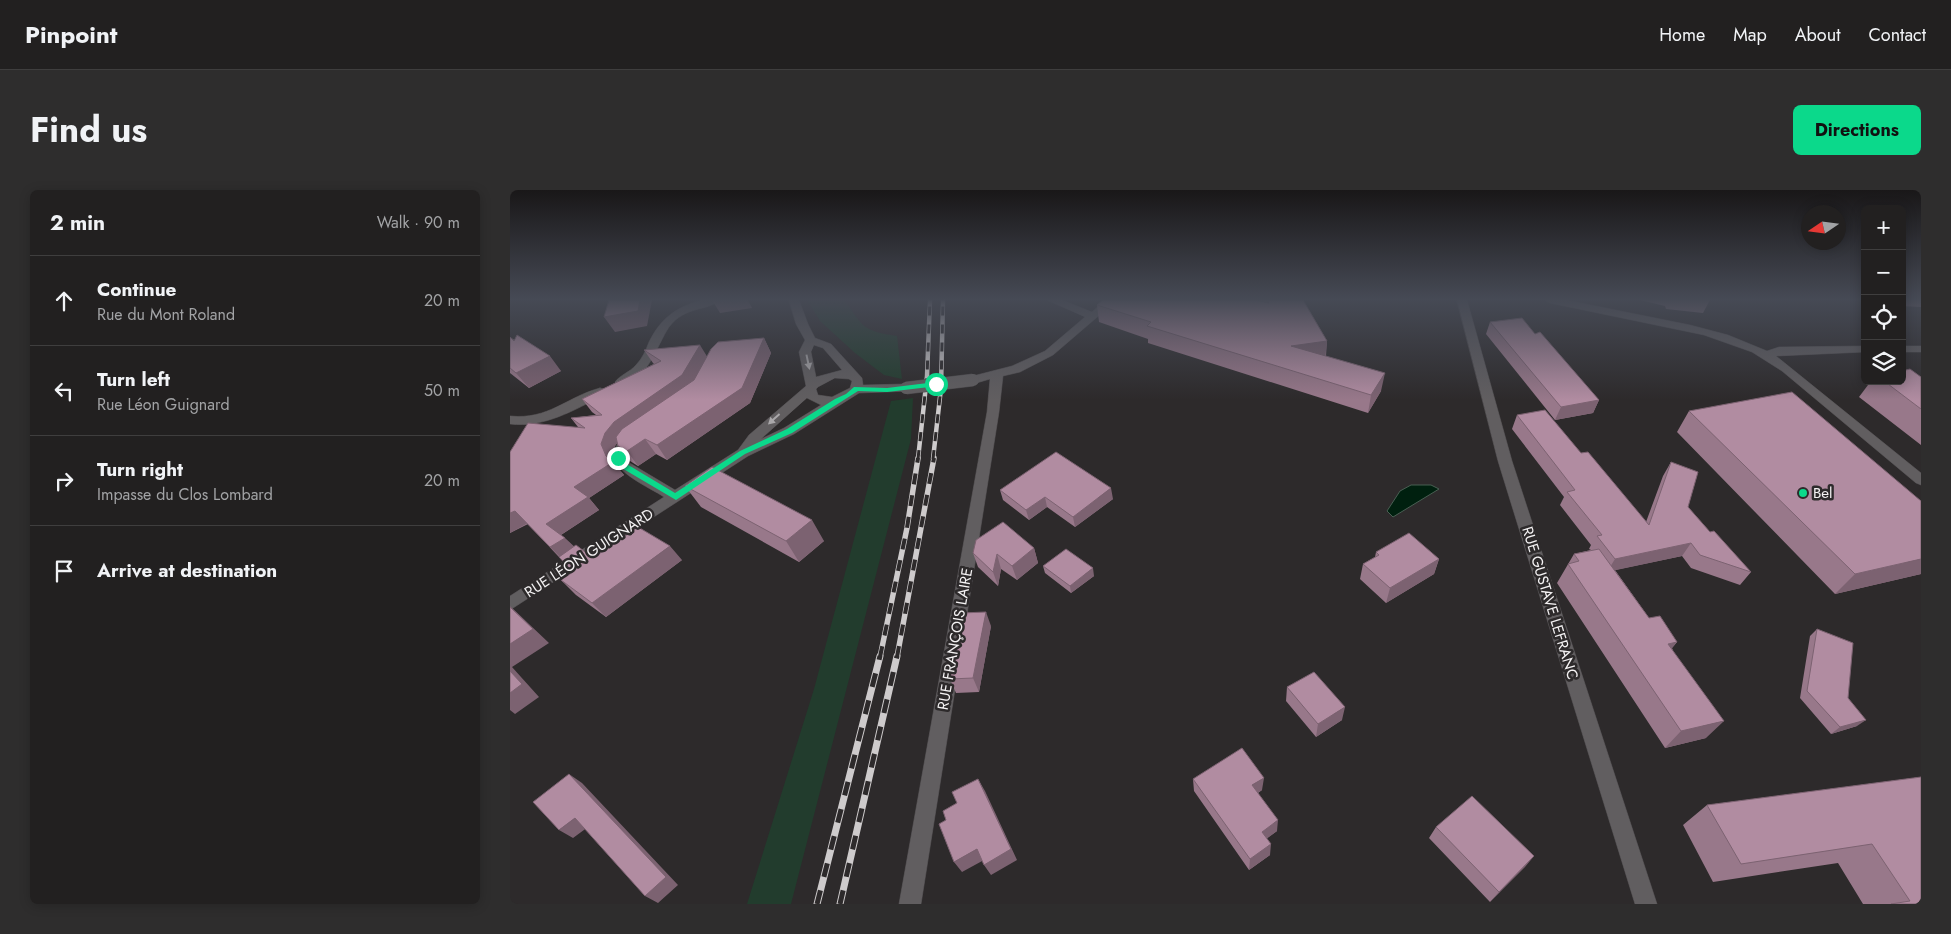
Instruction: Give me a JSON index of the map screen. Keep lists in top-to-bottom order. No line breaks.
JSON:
{"streets":{"street":["RUE LÉON GUIGNARD","RUE GUSTAVE LEFRANC","RUE FRANÇOIS LAIRE"]},"places":["Bel"],"north":"left","page":{"header":"Pinpoint","nav":["Home","Map","About","Contact"],"title":"Find us","buttons":"Directions","heading":["2 min","Walk · 90 m"],"map_buttons":["+","−"],"list":[["Continue","Rue du Mont Roland","20 m"],["Turn left","Rue Léon Guignard","50 m"],["Turn right","Impasse du Clos Lombard","20 m"],"Arrive at destination"]}}
